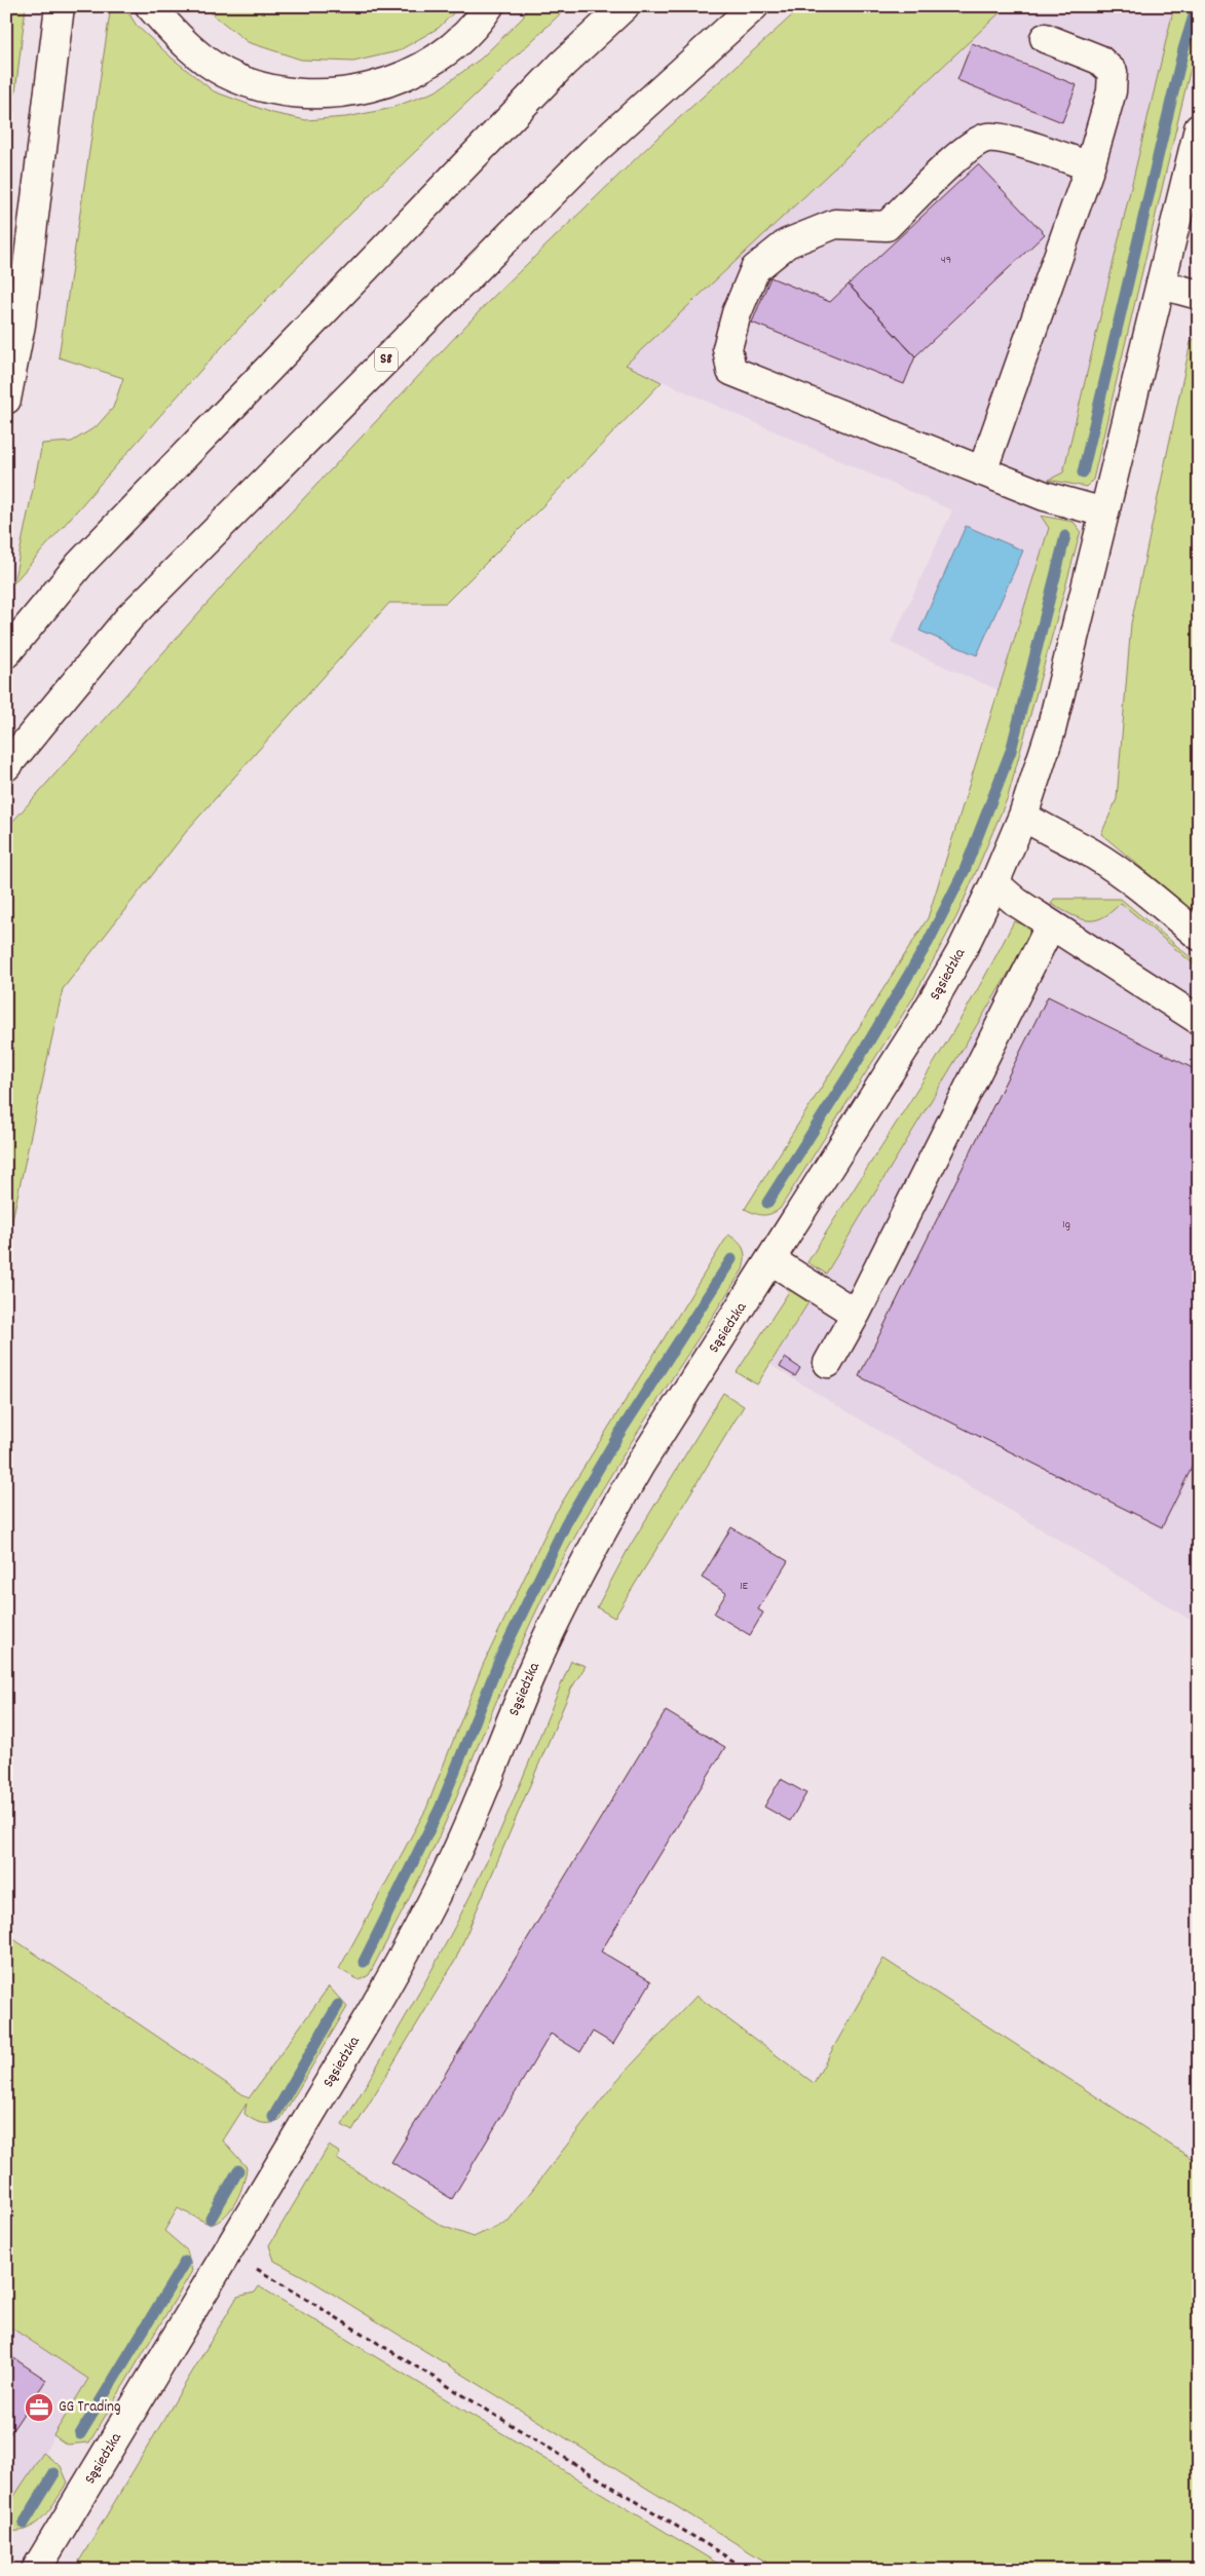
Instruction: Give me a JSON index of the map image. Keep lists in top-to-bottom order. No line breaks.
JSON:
{"streets":{"main road":["S8","Sąsiedzka"]},"places":{"office":["GG Trading"]},"house_numbers":["49","1g","1E"]}
